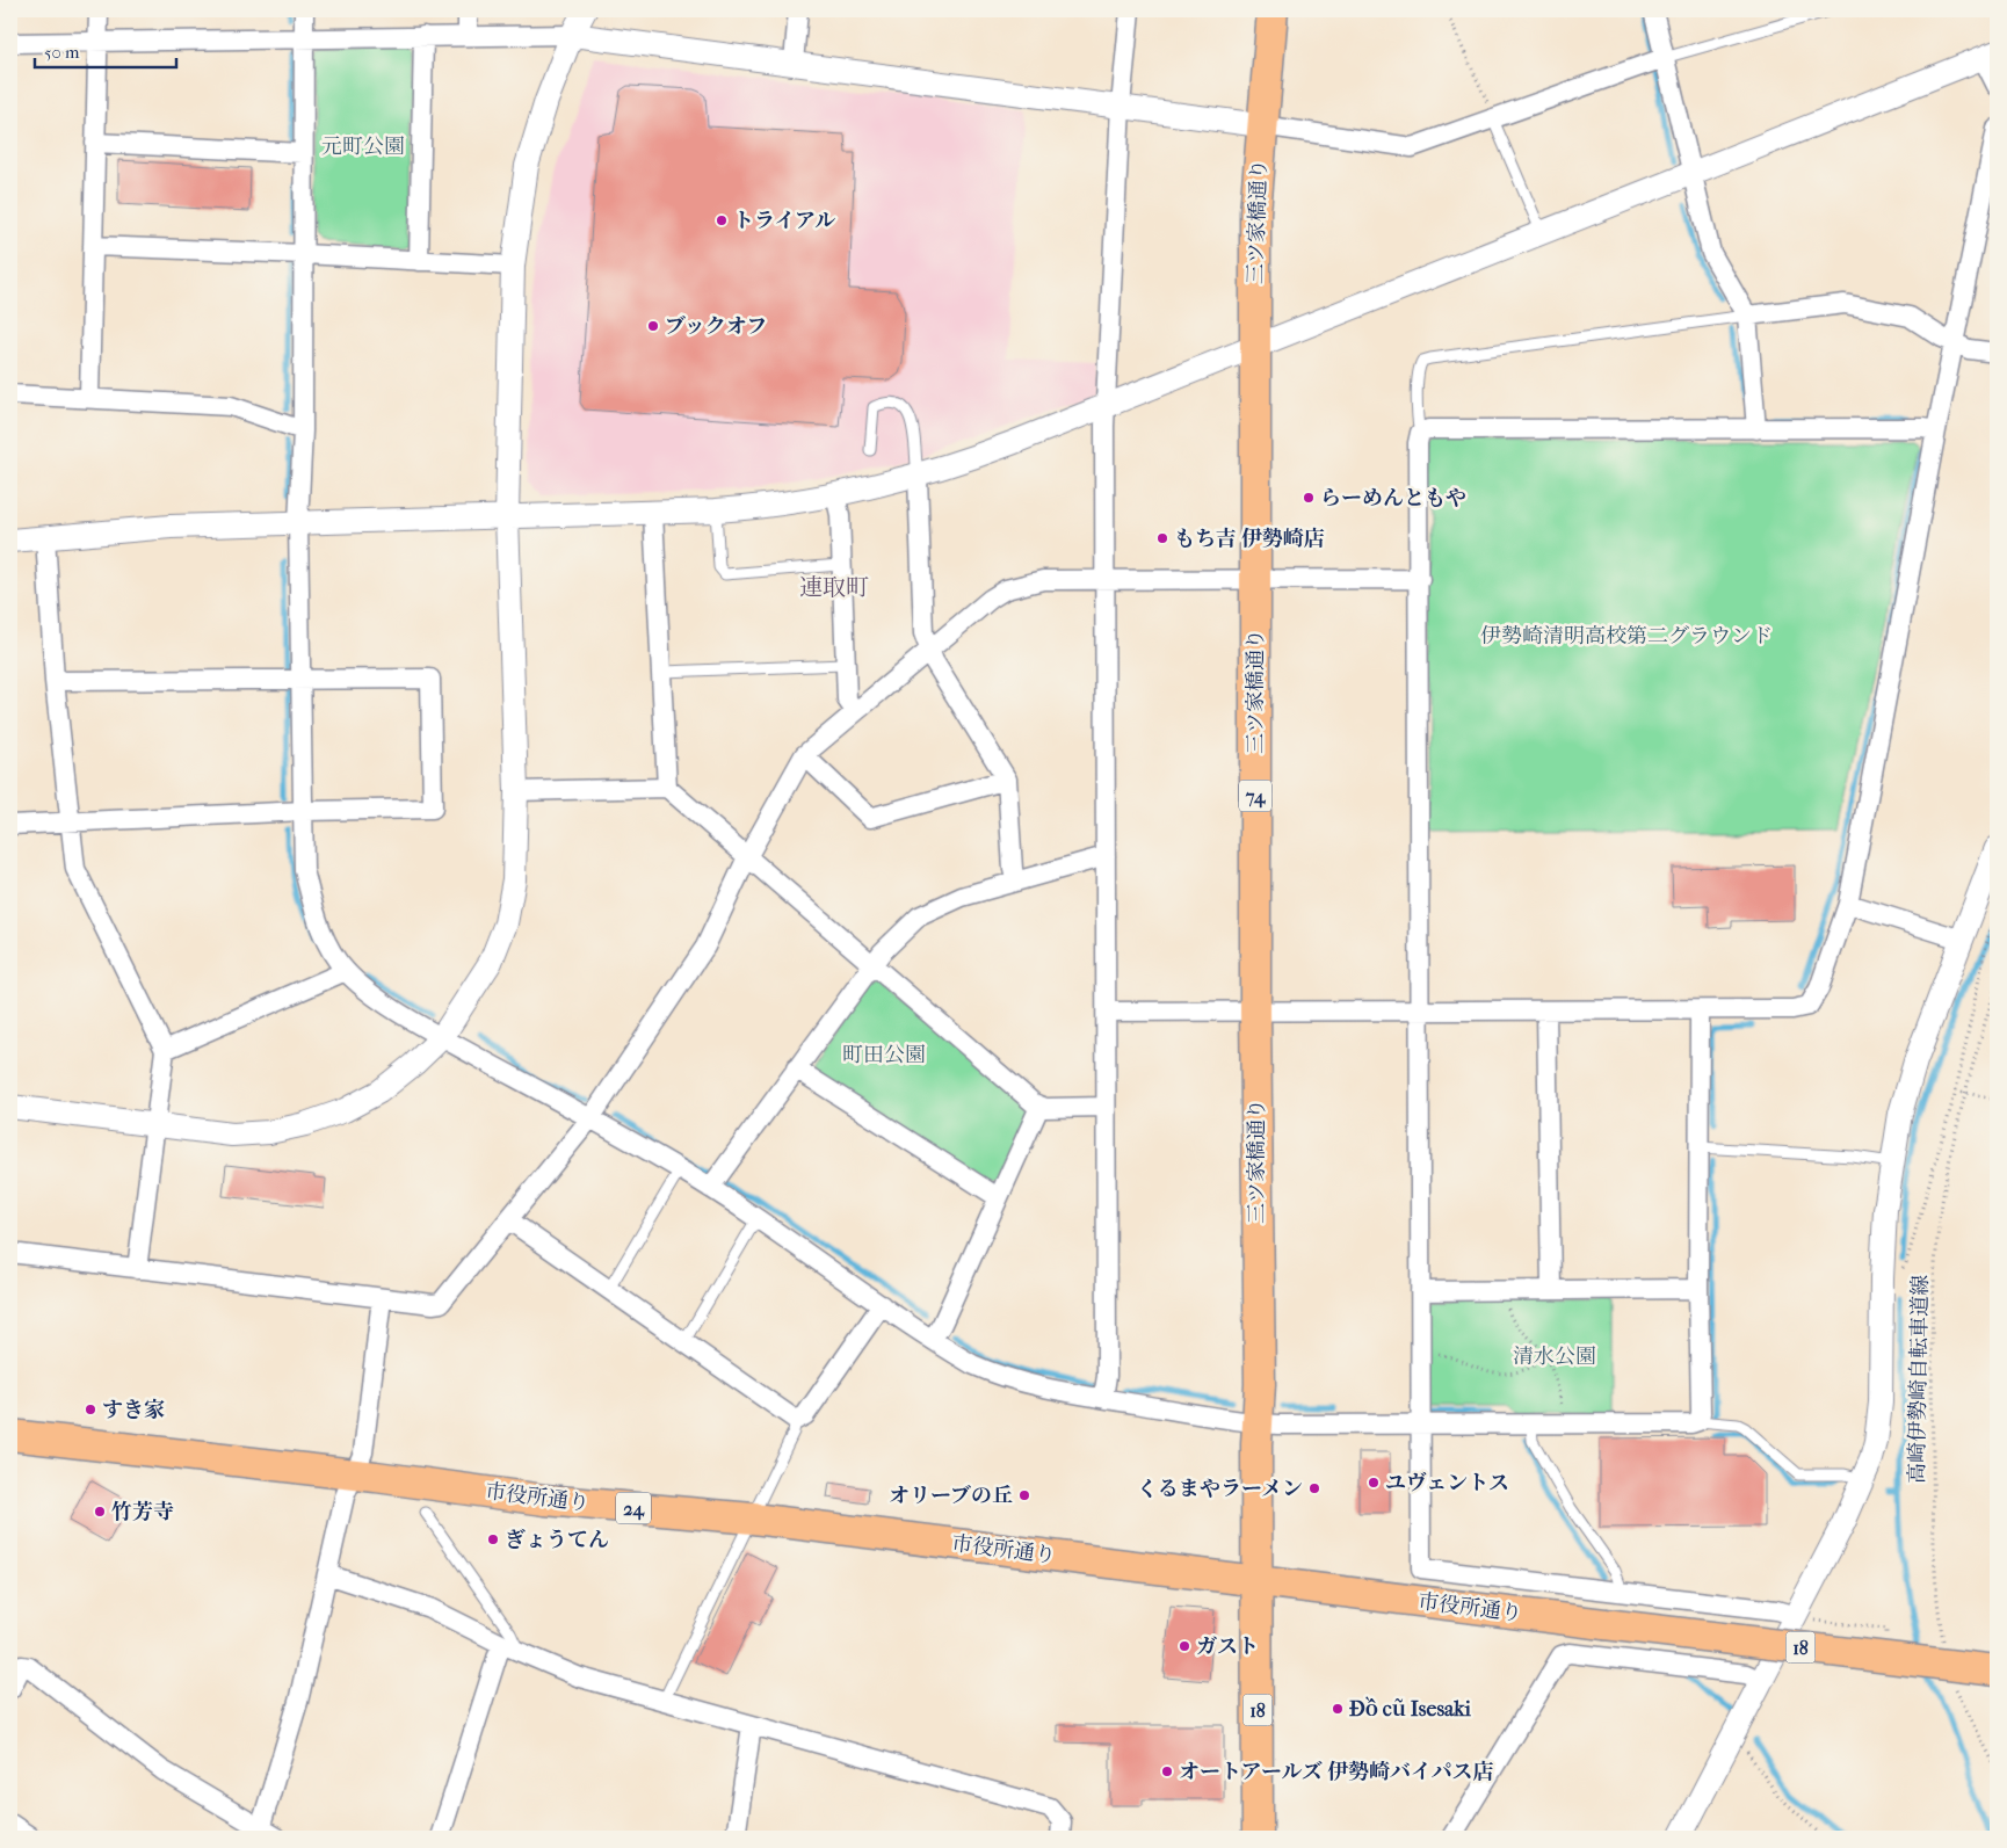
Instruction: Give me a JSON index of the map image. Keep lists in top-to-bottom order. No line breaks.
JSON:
{"streets":{"main road":["三ツ家橋通り","74","市役所通り","24","18"],"path":["高崎伊勢崎自転車道線"]},"crossings":[["三ツ家橋通り","市役所通り"],["三ツ家橋通り","18"],["市役所通り","18"]],"districts":["連取町"],"parks":["元町公園","伊勢崎清明高校第二グラウンド","町田公園","清水公園"],"places":["トライアル","ブックオフ","らーめんともや","もち吉 伊勢崎店","すき家","ユヴェントス","くるまやラーメン","オリーブの丘","竹芳寺","ぎょうてん","ガスト","Đồ cũ Isesaki","オートアールズ 伊勢崎バイパス店"],"scale_bar":"50 m"}
